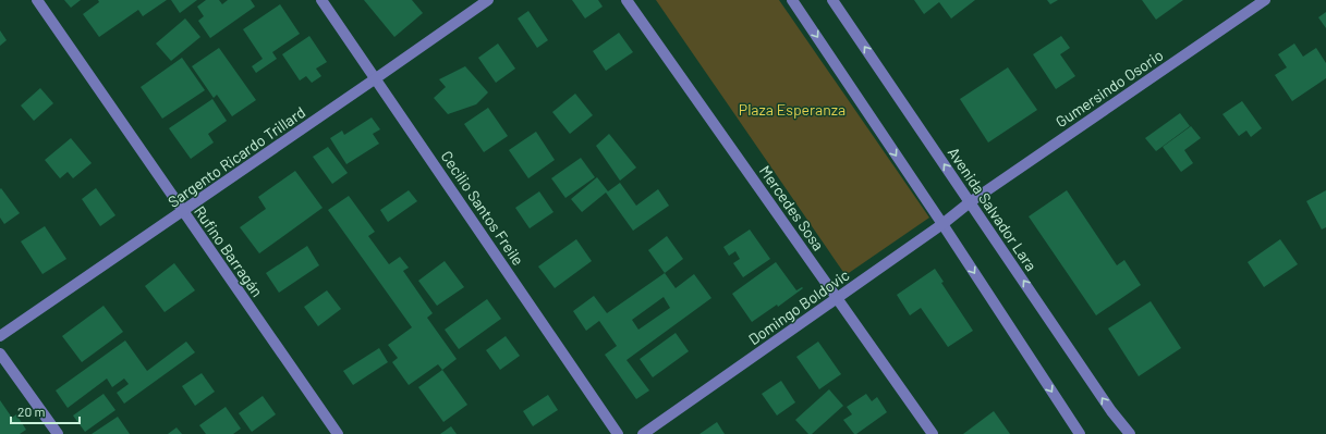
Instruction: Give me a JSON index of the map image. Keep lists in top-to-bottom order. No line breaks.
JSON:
{"streets":{"street":["Gumersindo Osorio","Sargento Ricardo Trillard","Cecilio Santos Freile","Mercedes Sosa","Avenida Salvador Lara","Rufino Barragán","Domingo Boldovic"]},"crossings":[["Gumersindo Osorio","Avenida Salvador Lara"],["Gumersindo Osorio","Domingo Boldovic"],["Sargento Ricardo Trillard","Cecilio Santos Freile"],["Sargento Ricardo Trillard","Rufino Barragán"],["Mercedes Sosa","Domingo Boldovic"],["Avenida Salvador Lara","Domingo Boldovic"]],"parks":["Plaza Esperanza"],"scale_bar":"20 m"}
